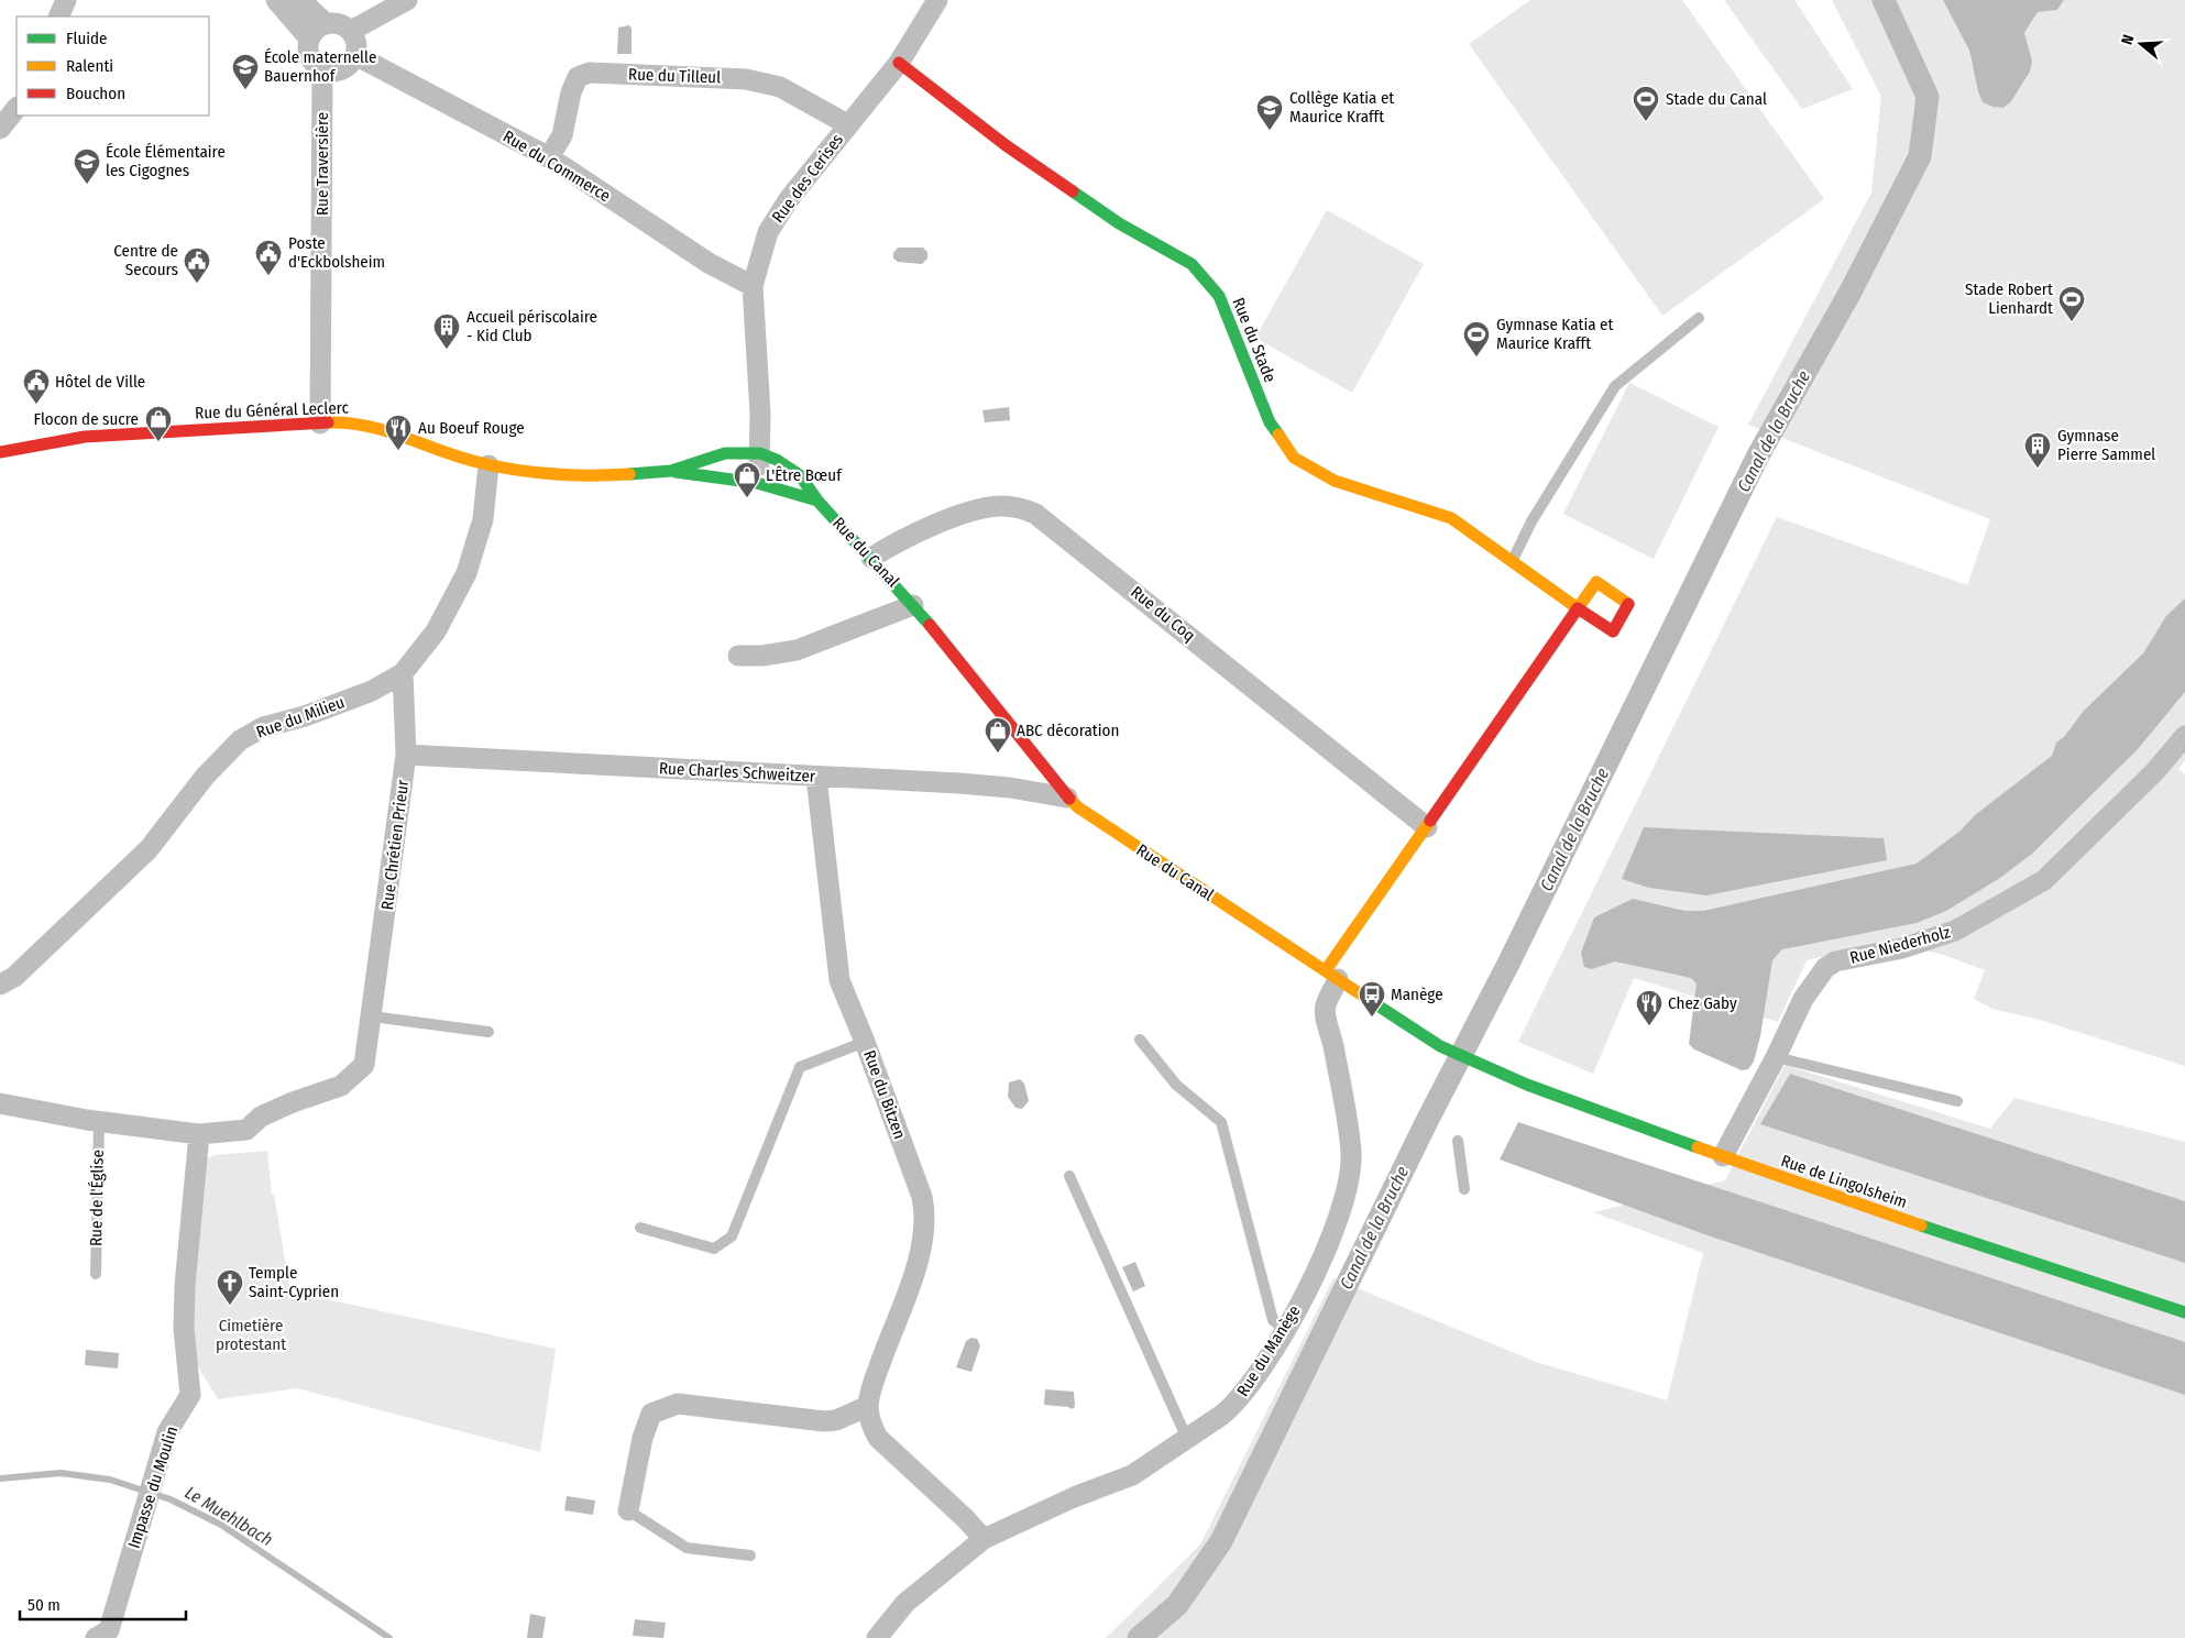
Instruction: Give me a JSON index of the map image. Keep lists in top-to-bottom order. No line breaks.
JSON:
{"streets":{"main road":["Rue du Stade","Rue du Général Leclerc","Rue du Canal","Rue de Lingolsheim"],"street":["Rue du Tilleul","Rue Traversière","Rue du Commerce","Rue des Cerises","Rue du Coq","Rue du Milieu","Rue Charles Schweitzer","Rue Chrétien Prieur","Rue Niederholz","Rue du Bitzen","Rue du Manège","Impasse du Moulin"],"lane":["Rue de l'Église"]},"crossings":[["Rue du Tilleul","Rue du Commerce"],["Rue du Tilleul","Rue des Cerises"],["Rue Traversière","Rue du Commerce"],["Rue Traversière","Rue du Général Leclerc"],["Rue du Commerce","Rue des Cerises"],["Rue des Cerises","Rue du Stade"],["Rue des Cerises","Rue du Général Leclerc"],["Rue des Cerises","Rue du Canal"],["Rue du Stade","Rue du Coq"],["Rue du Général Leclerc","Rue du Canal"],["Rue du Général Leclerc","Rue du Milieu"],["Rue du Canal","Rue du Coq"],["Rue du Canal","Rue Charles Schweitzer"],["Rue du Canal","Rue de Lingolsheim"],["Rue du Canal","Rue du Manège"],["Rue du Milieu","Rue Chrétien Prieur"],["Rue Charles Schweitzer","Rue Chrétien Prieur"],["Rue Charles Schweitzer","Rue du Bitzen"],["Rue Chrétien Prieur","Impasse du Moulin"],["Rue Niederholz","Rue de Lingolsheim"],["Rue du Bitzen","Rue du Manège"]],"water":["Canal de la Bruche","Le Muehlbach"],"parks":["Cimetière protestant"],"places":{"school or university":["École maternelle Bauernhof","Collège Katia et Maurice Krafft","École Élémentaire les Cigognes"],"sports":["Stade du Canal","Stade Robert Lienhardt","Gymnase Katia et Maurice Krafft"],"public building":["Poste d'Eckbolsheim","Centre de Secours","Hôtel de Ville"],"building":["Accueil périscolaire - Kid Club","Gymnase Pierre Sammel"],"shop":["Flocon de sucre","L'Être Bœuf","ABC décoration"],"restaurant":["Au Boeuf Rouge","Chez Gaby"],"bus stop":["Manège"],"church":["Temple Saint-Cyprien"]},"legend":["Fluide","Ralenti","Bouchon"],"scale_bar":"50 m","north":"left"}
